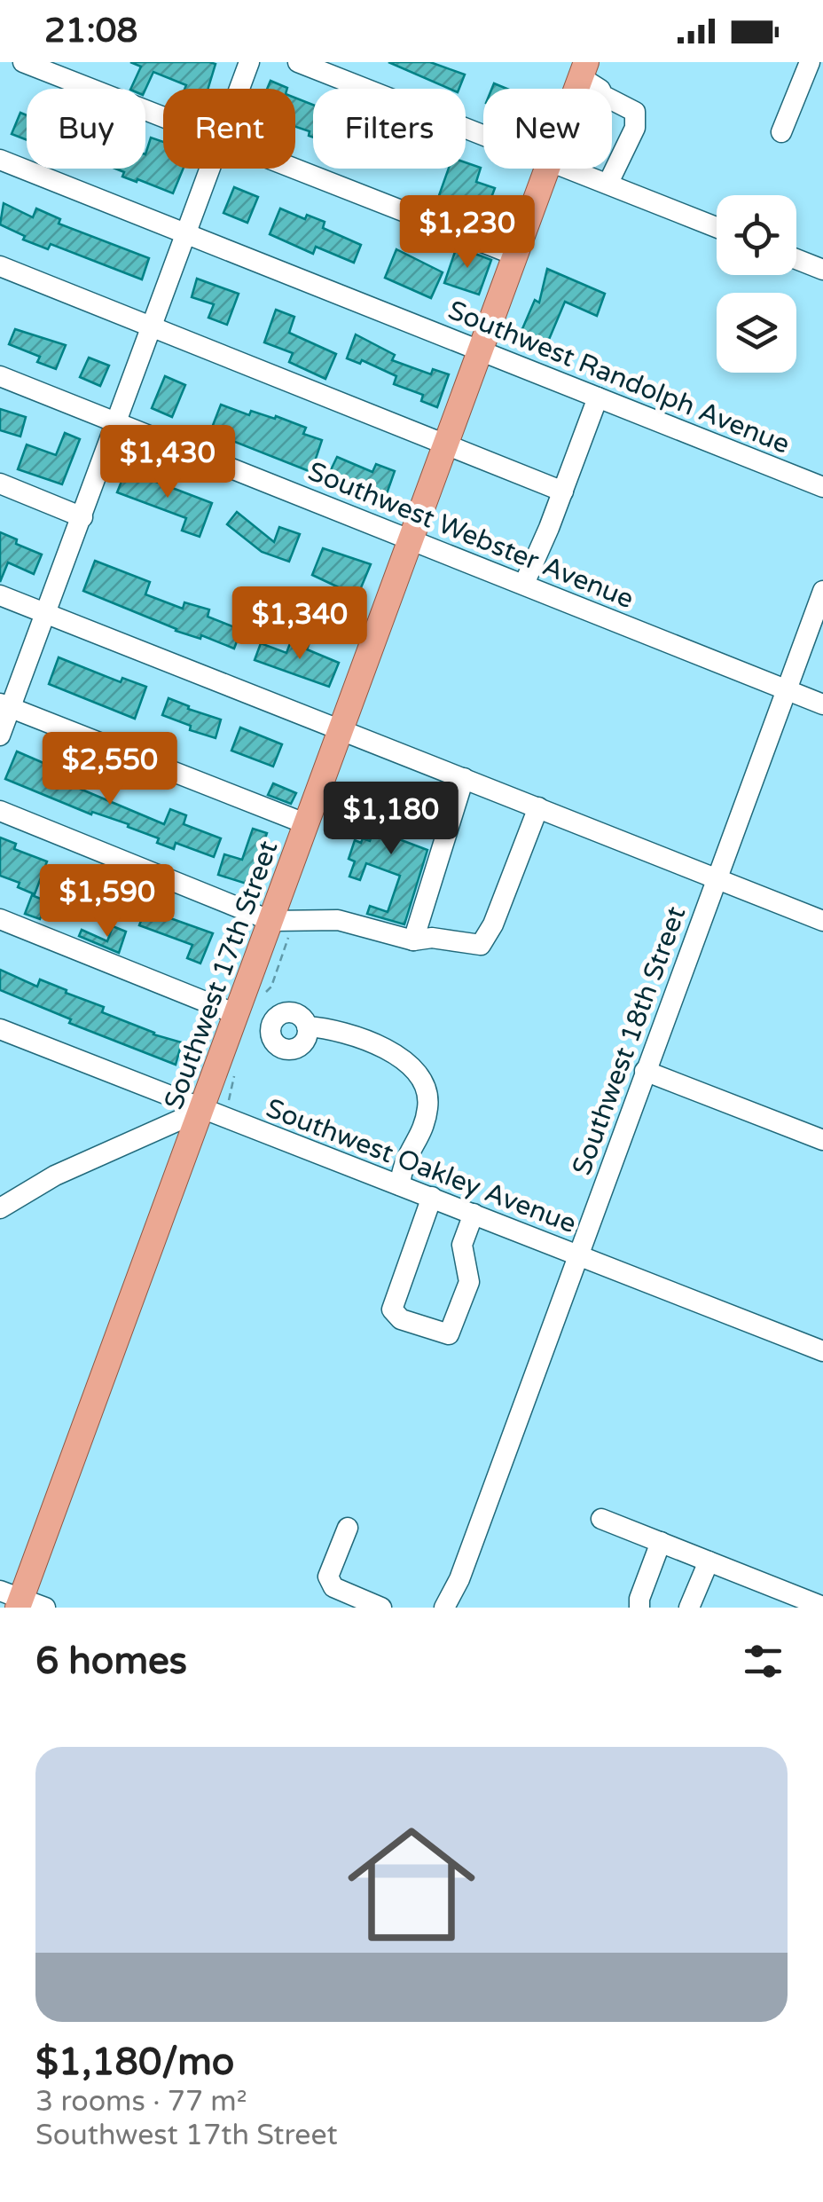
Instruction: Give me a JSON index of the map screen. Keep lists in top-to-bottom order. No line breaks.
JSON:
{"streets":{"main road":["Southwest 17th Street"],"street":["Southwest Randolph Avenue","Southwest Webster Avenue","Southwest 18th Street","Southwest Oakley Avenue"]},"crossings":[["Southwest Randolph Avenue","Southwest 17th Street"],["Southwest Webster Avenue","Southwest 17th Street"],["Southwest Webster Avenue","Southwest 18th Street"],["Southwest 17th Street","Southwest Oakley Avenue"],["Southwest 18th Street","Southwest Oakley Avenue"]],"page":{"status":"21:08","chip":["Buy","Rent","Filters","New"],"price":["$1,230","$1,430","$1,340","$2,550","$1,180","$1,590"],"heading":"6 homes","list":[{"name":"$1,180/mo","note":"3 rooms · 77 m² · Southwest 17th Street"}]}}
